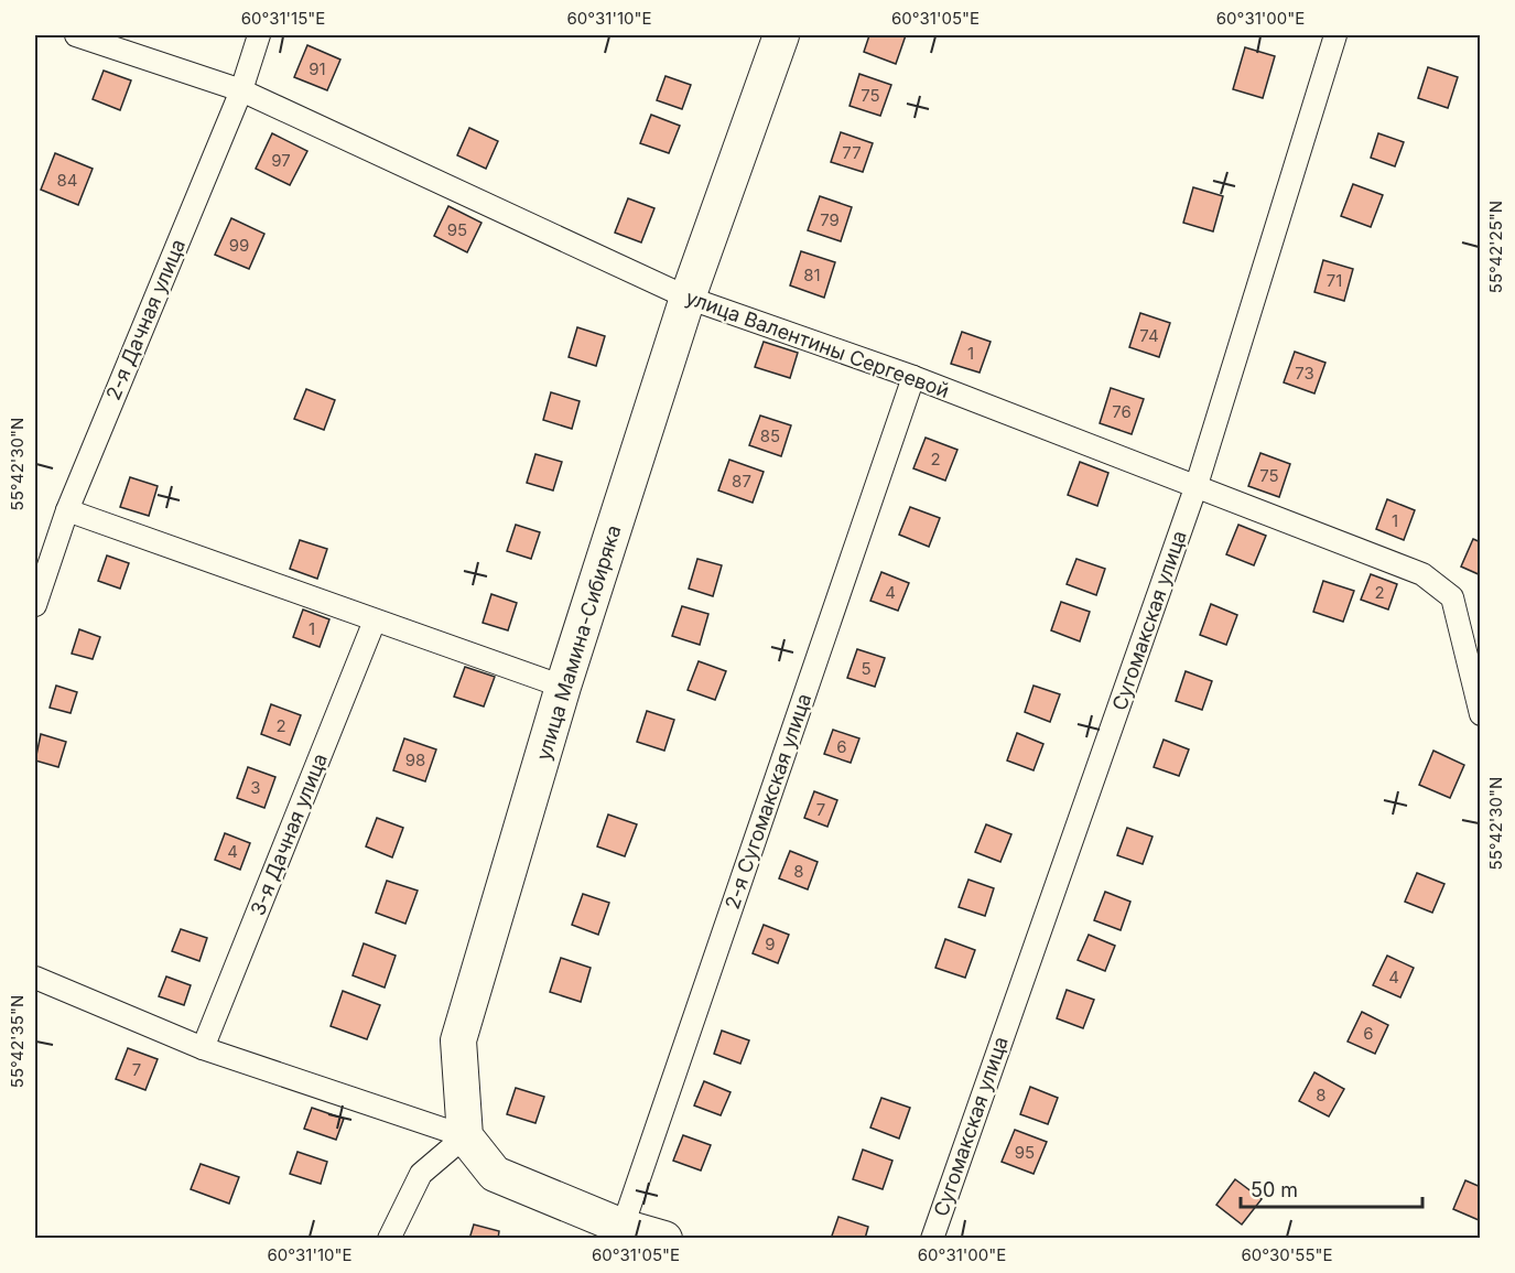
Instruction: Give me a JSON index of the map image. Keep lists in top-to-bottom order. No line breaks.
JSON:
{"streets":{"main road":["улица Мамина-Сибиряка"],"street":["2-я Дачная улица","улица Валентины Сергеевой","Сугомакская улица","2-я Сугомакская улица","3-я Дачная улица"]},"crossings":[["2-я Дачная улица","улица Валентины Сергеевой"],["улица Валентины Сергеевой","Сугомакская улица"],["улица Валентины Сергеевой","улица Мамина-Сибиряка"],["улица Валентины Сергеевой","2-я Сугомакская улица"]],"house_numbers":["91","75","77","97","84","79","95","99","81","71","74","1","73","76","85","2","75","87","1","4","2","1","5","2","6","98","3","7","4","8","9","4","6","7","8","95"],"scale_bar":"50 m","coordinates":["60°31'15\"E","60°31'10\"E","60°31'05\"E","60°31'00\"E","55°42'25\"N","55°42'30\"N","55°42'35\"N","60°30'55\"E"]}
